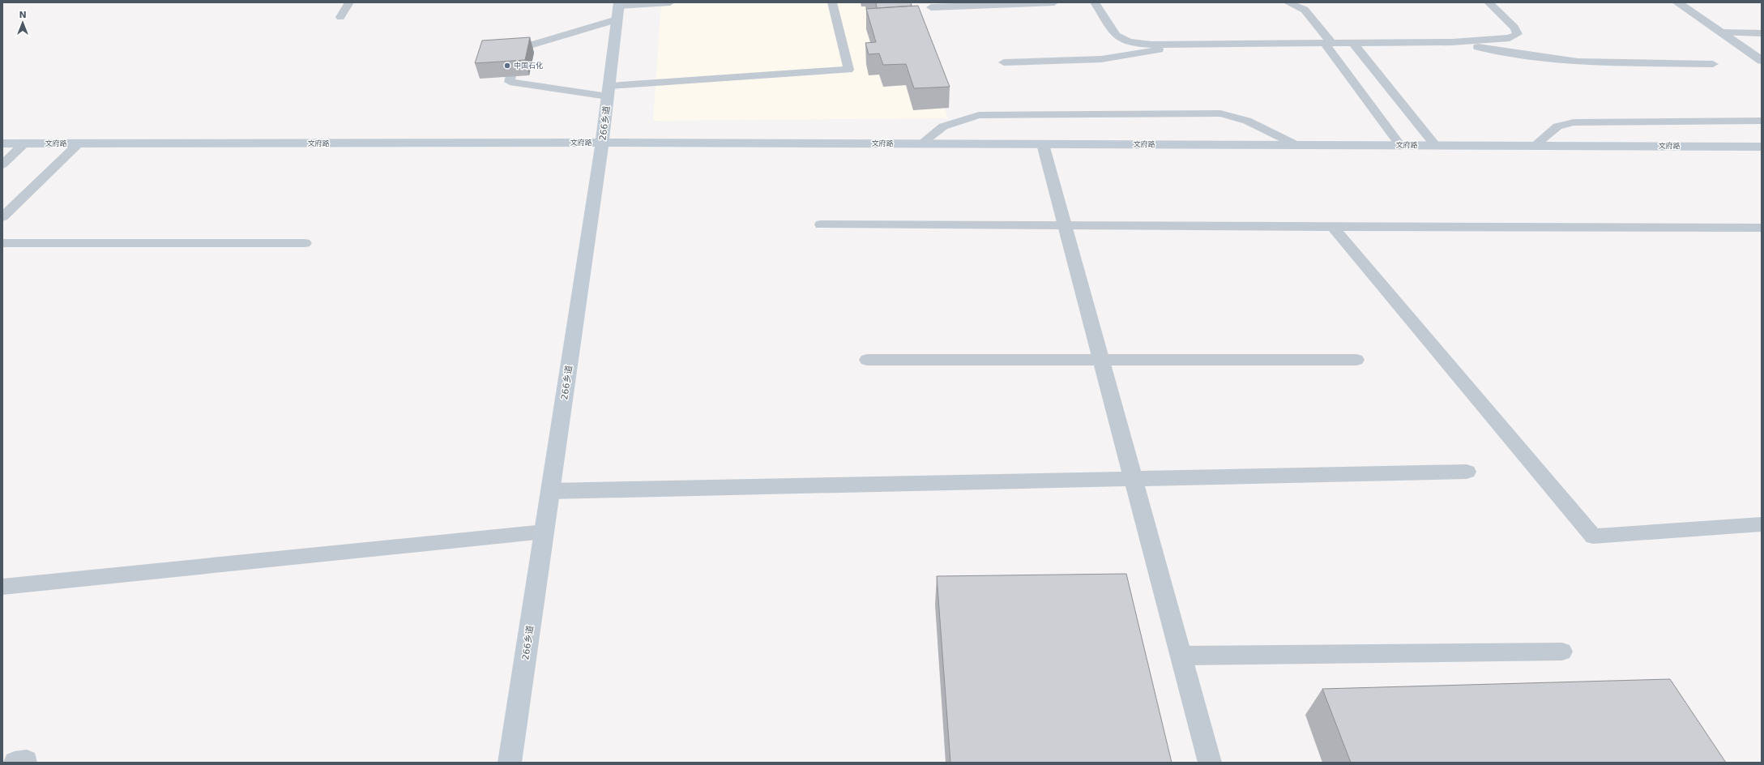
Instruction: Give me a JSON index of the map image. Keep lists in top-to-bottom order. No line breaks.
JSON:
{"streets":{"street":["266乡道","文府路"]},"crossings":[["266乡道","文府路"]],"places":["中国石化"],"north":"top"}
